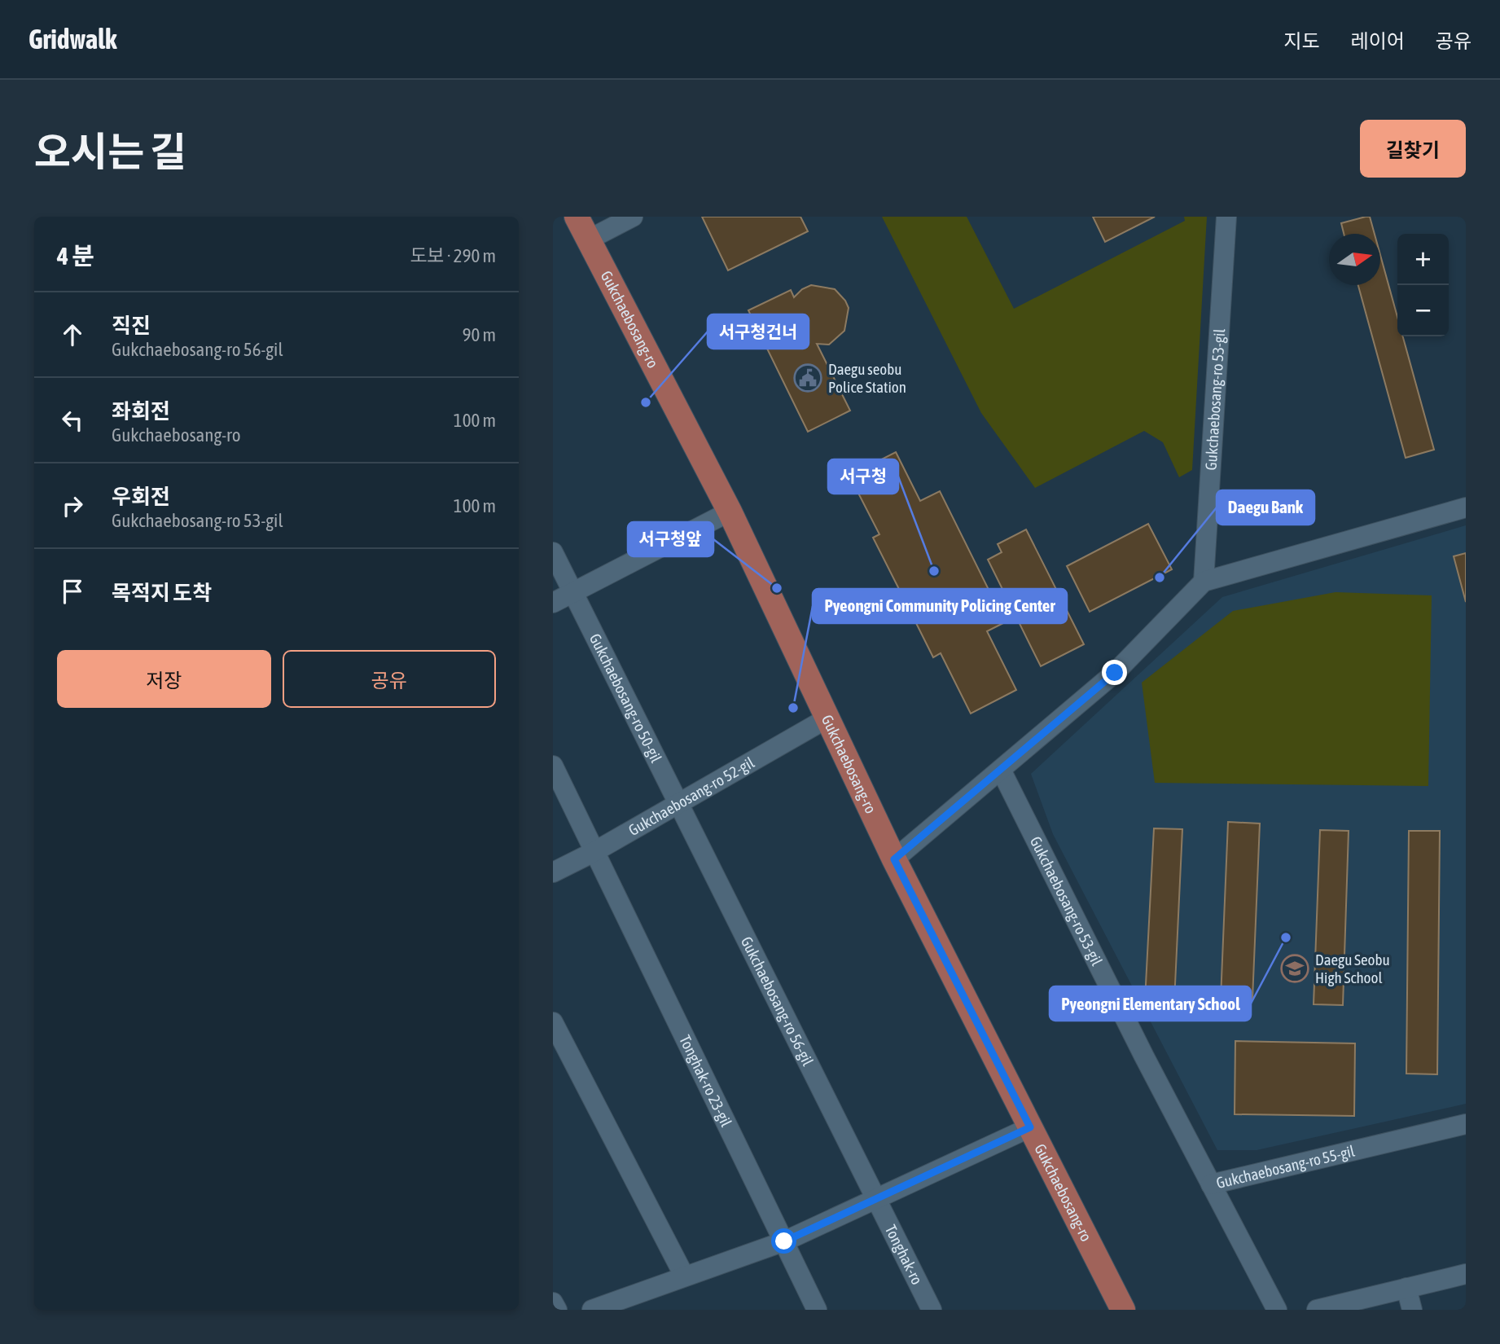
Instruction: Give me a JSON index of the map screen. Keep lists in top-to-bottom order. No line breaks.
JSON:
{"streets":{"main road":["Gukchaebosang-ro"],"street":["Gukchaebosang-ro 53-gil","Gukchaebosang-ro 50-gil","Gukchaebosang-ro 52-gil","Gukchaebosang-ro 56-gil","Tonghak-ro 23-gil","Gukchaebosang-ro 55-gil","Tonghak-ro"]},"crossings":[["Gukchaebosang-ro","Gukchaebosang-ro 52-gil"],["Gukchaebosang-ro 53-gil","Gukchaebosang-ro 55-gil"],["Gukchaebosang-ro 50-gil","Gukchaebosang-ro 52-gil"],["Gukchaebosang-ro 50-gil","Gukchaebosang-ro 56-gil"],["Gukchaebosang-ro 52-gil","Gukchaebosang-ro 56-gil"],["Gukchaebosang-ro 52-gil","Tonghak-ro 23-gil"],["Gukchaebosang-ro 56-gil","Tonghak-ro"]],"places":{"public building":["Daegu seobu Police Station"],"other":["서구청건너","서구청","Daegu Bank","서구청앞","Pyeongni Community Policing Center","Pyeongni Elementary School"],"school or university":["Daegu Seobu High School"]},"north":"right","page":{"header":"Gridwalk","nav":["지도","레이어","공유"],"title":"오시는 길","buttons":["길찾기",["저장","공유"]],"heading":["4 분","도보 · 290 m"],"map_buttons":["+","−"],"list":[["직진","Gukchaebosang-ro 56-gil","90 m"],["좌회전","Gukchaebosang-ro","100 m"],["우회전","Gukchaebosang-ro 53-gil","100 m"],"목적지 도착"]}}
